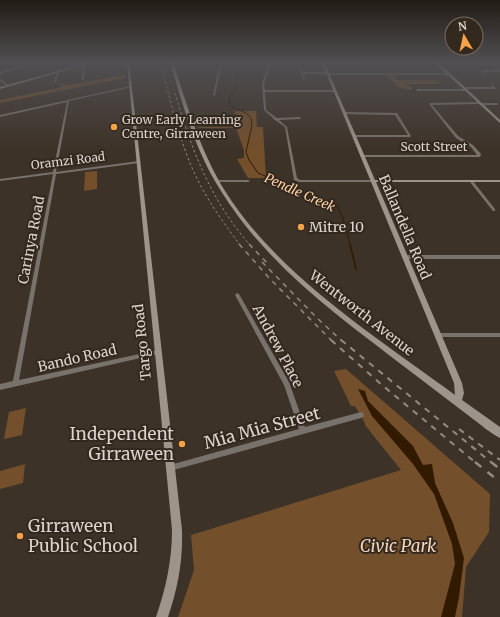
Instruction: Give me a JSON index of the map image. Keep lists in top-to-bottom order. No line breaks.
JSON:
{"streets":{"street":["Scott Street","Oramzi Road","Ballandella Road","Carinya Road","Wentworth Avenue","Targo Road","Andrew Place","Bando Road","Mia Mia Street"]},"crossings":[["Scott Street","Ballandella Road"],["Oramzi Road","Carinya Road"],["Oramzi Road","Targo Road"],["Ballandella Road","Wentworth Avenue"],["Carinya Road","Bando Road"],["Targo Road","Bando Road"],["Targo Road","Mia Mia Street"],["Andrew Place","Mia Mia Street"]],"water":["Pendle Creek"],"parks":["Civic Park"],"places":["Grow Early Learning Centre, Girraween","Mitre 10","Independent Girraween","Girraween Public School"],"north":"top"}
